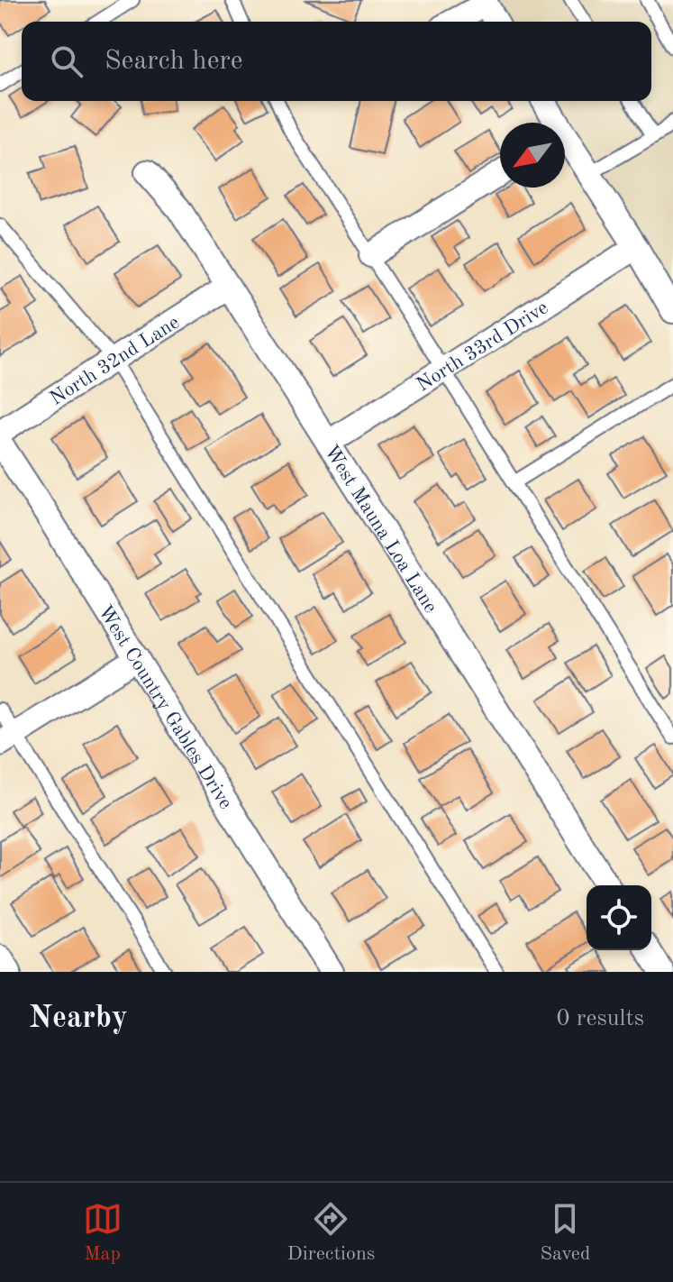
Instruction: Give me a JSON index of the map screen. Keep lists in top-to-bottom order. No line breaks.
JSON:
{"streets":{"street":["North 33rd Drive","North 32nd Lane","West Mauna Loa Lane","West Country Gables Drive"]},"crossings":[["North 33rd Drive","West Mauna Loa Lane"],["North 32nd Lane","West Mauna Loa Lane"]],"north":"bottom left","page":{"search":"Search here","heading":["Nearby","0 results"],"nav":["Map","Directions","Saved"]}}
